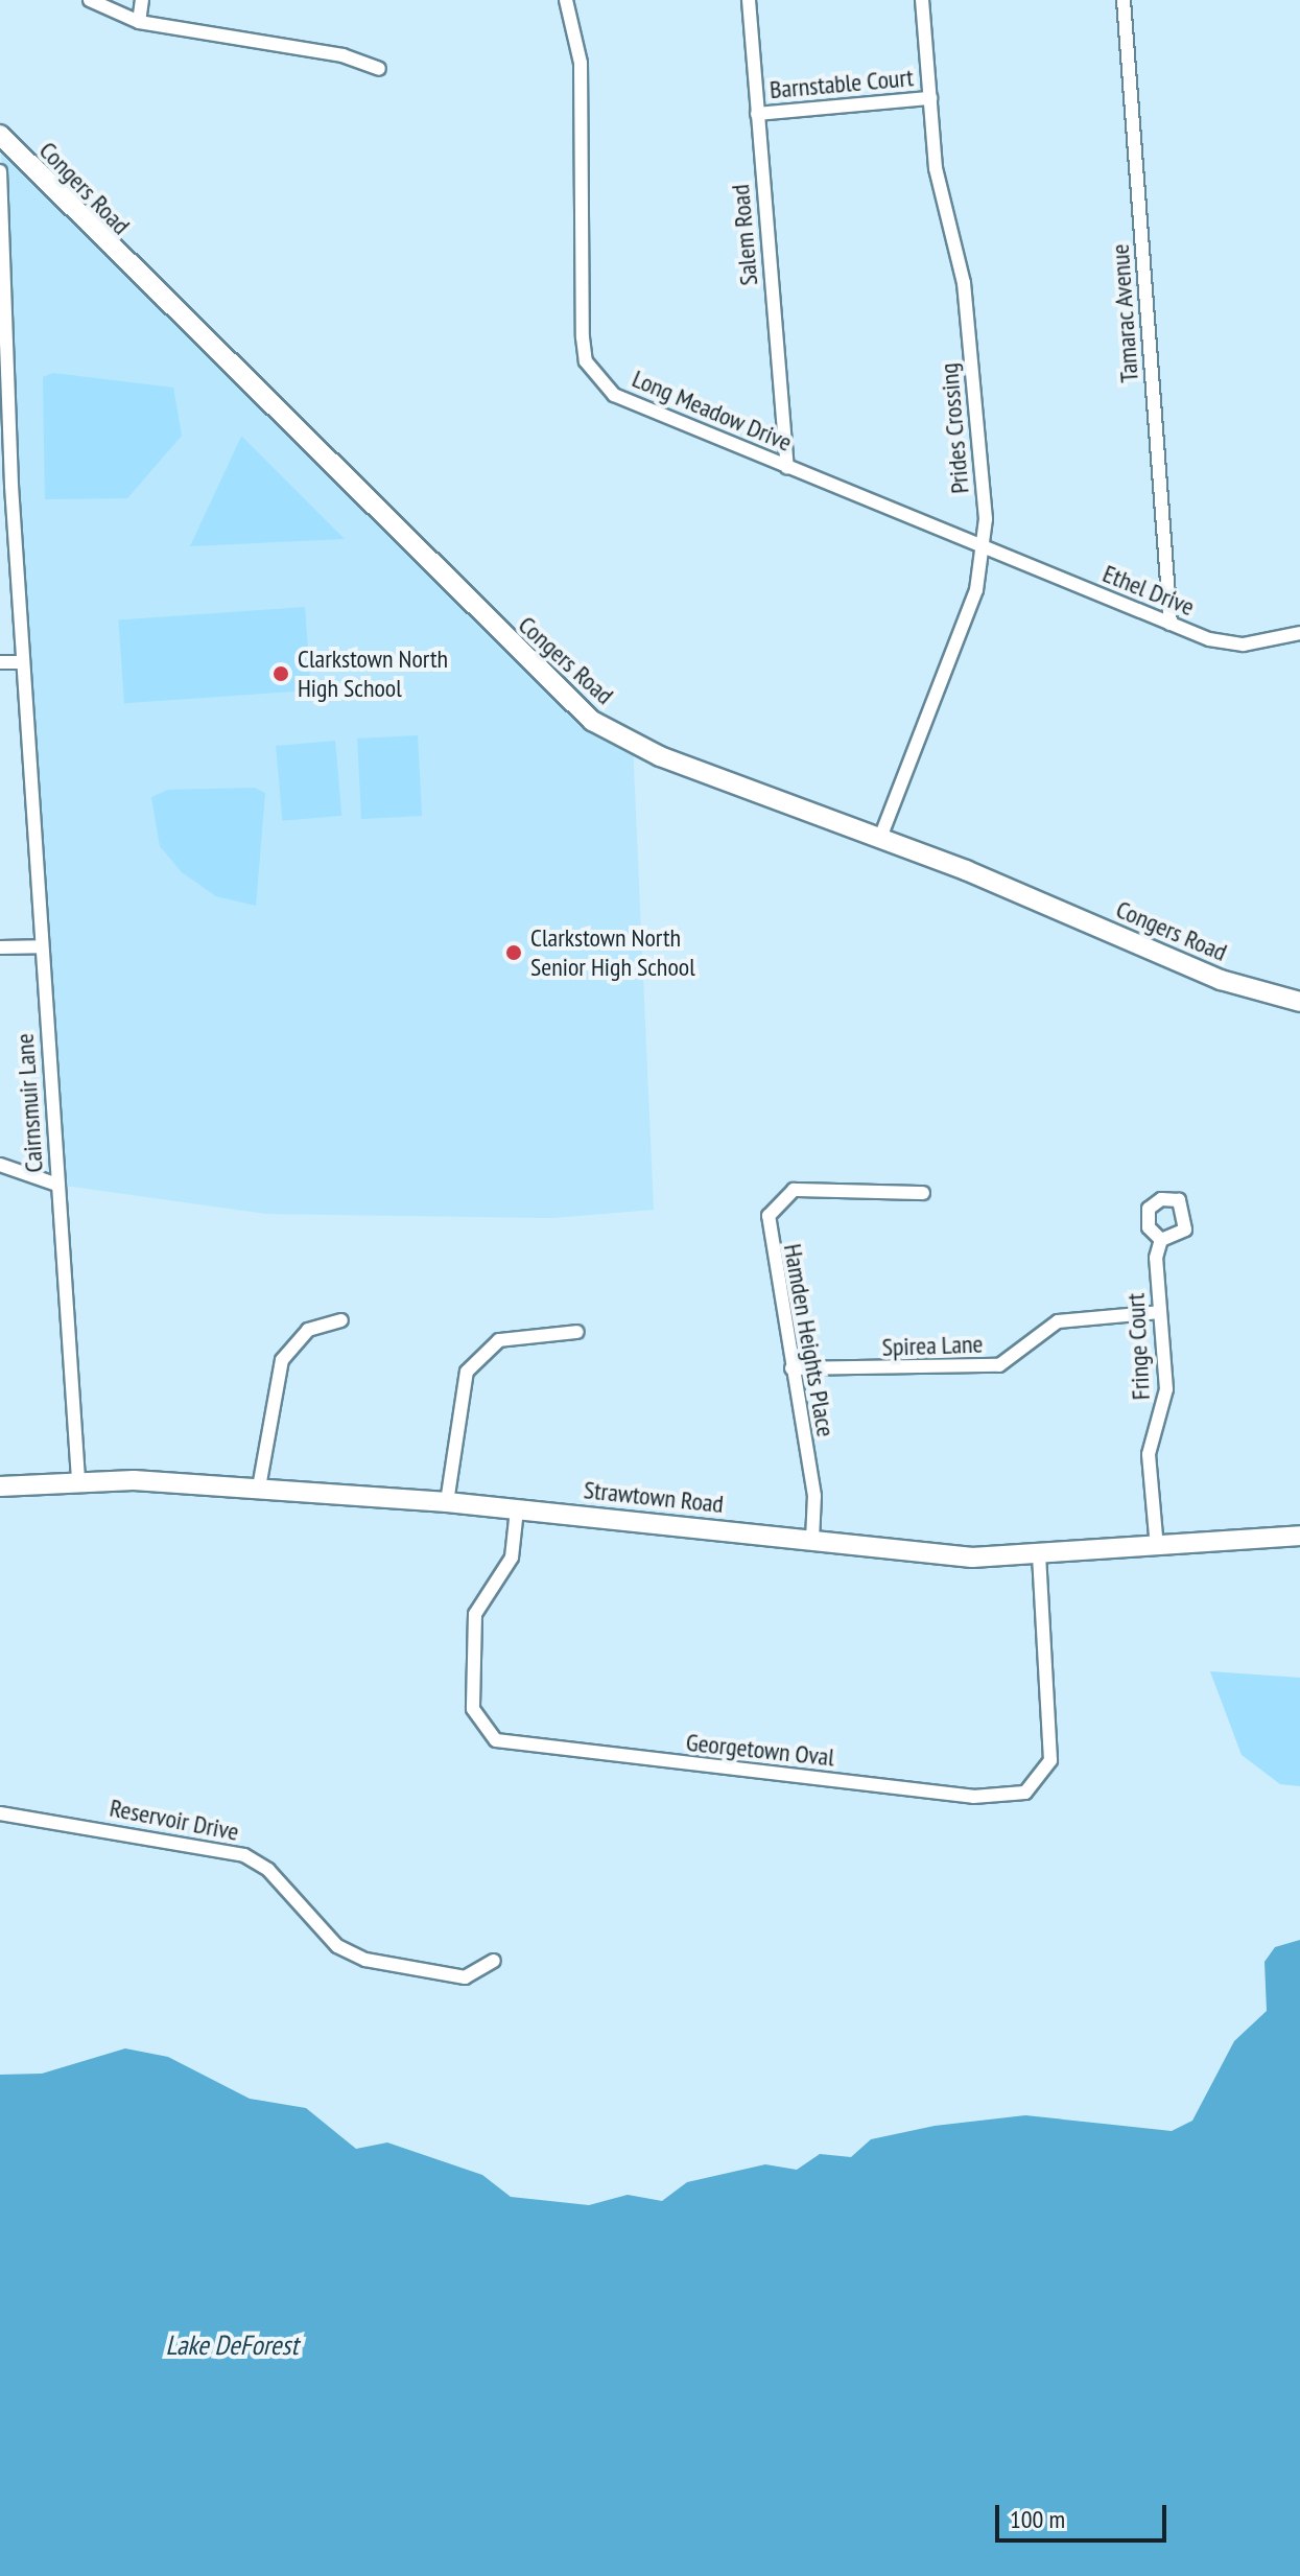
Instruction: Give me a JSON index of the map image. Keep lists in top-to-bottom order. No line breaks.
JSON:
{"streets":{"street":["Barnstable Court","Congers Road","Salem Road","Tamarac Avenue","Long Meadow Drive","Prides Crossing","Ethel Drive","Cairnsmuir Lane","Hamden Heights Place","Spirea Lane","Fringe Court","Strawtown Road","Georgetown Oval","Reservoir Drive"]},"crossings":[["Barnstable Court","Salem Road"],["Barnstable Court","Prides Crossing"],["Congers Road","Prides Crossing"],["Salem Road","Long Meadow Drive"],["Tamarac Avenue","Ethel Drive"],["Long Meadow Drive","Prides Crossing"],["Long Meadow Drive","Ethel Drive"],["Prides Crossing","Ethel Drive"],["Cairnsmuir Lane","Strawtown Road"],["Hamden Heights Place","Spirea Lane"],["Hamden Heights Place","Strawtown Road"],["Spirea Lane","Fringe Court"],["Fringe Court","Strawtown Road"],["Strawtown Road","Georgetown Oval"]],"water":["Lake DeForest"],"places":["Clarkstown North High School","Clarkstown North Senior High School"],"scale_bar":"100 m"}
